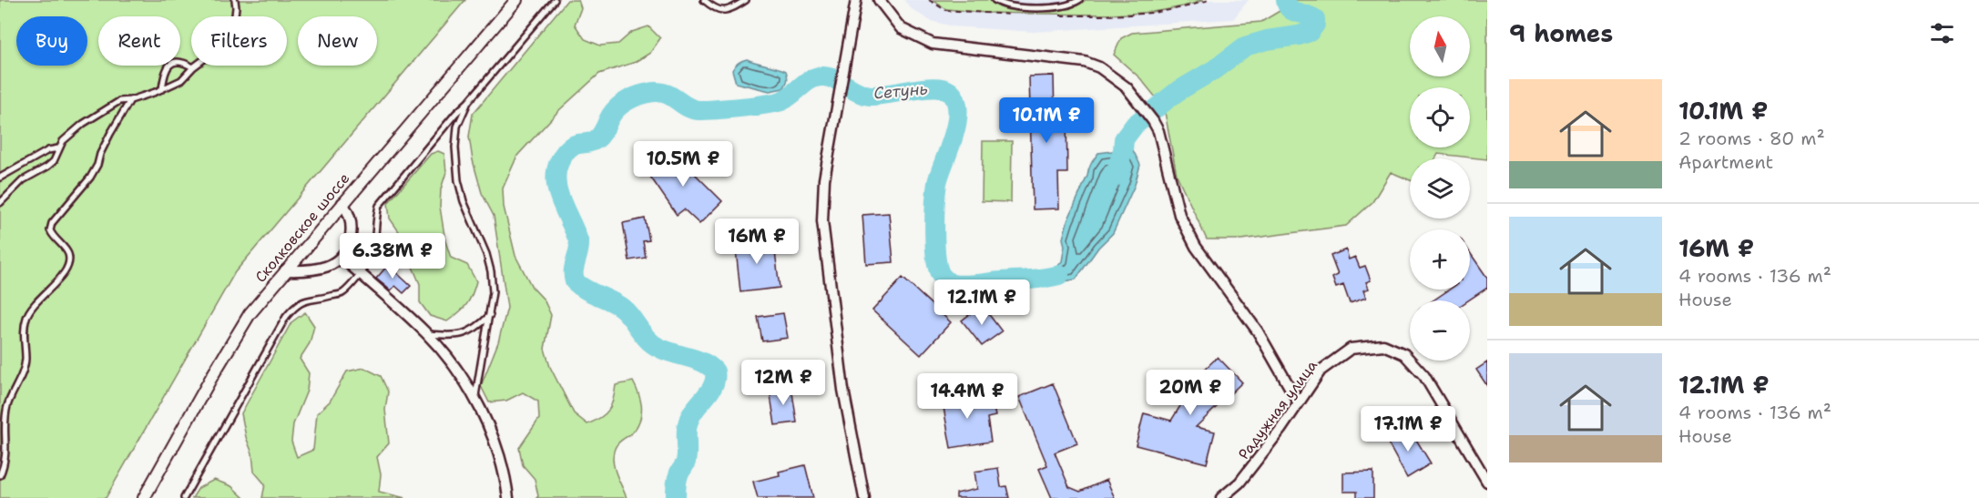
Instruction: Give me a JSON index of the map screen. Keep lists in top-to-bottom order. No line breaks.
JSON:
{"streets":{"street":["Сколковское шоссе","Радужная улица"]},"water":["Сетунь"],"north":"top","page":{"heading":"9 homes","map_buttons":["+","−"],"chip":["Buy","Rent","Filters","New"],"list":[{"name":"10.1M ₽","note":"2 rooms · 80 m² · Apartment"},{"name":"16M ₽","note":"4 rooms · 136 m² · House"},{"name":"12.1M ₽","note":"4 rooms · 136 m² · House"}],"price":["10.1M ₽","10.5M ₽","16M ₽","6.38M ₽","12.1M ₽","12M ₽","20M ₽","14.4M ₽","17.1M ₽"]}}
